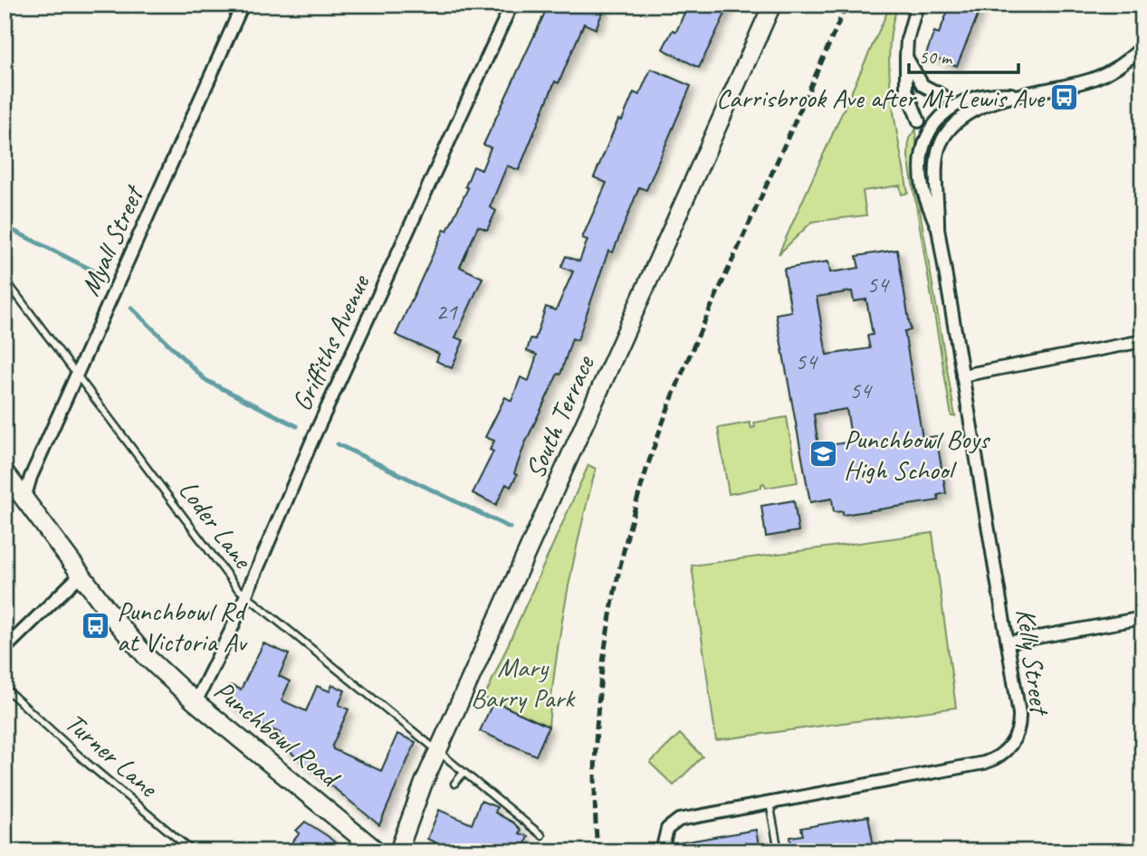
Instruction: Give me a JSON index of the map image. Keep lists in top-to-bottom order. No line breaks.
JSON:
{"streets":{"main road":["Punchbowl Road"],"street":["Myall Street","Griffiths Avenue","South Terrace","Kelly Street"],"lane":["Loder Lane","Turner Lane"]},"crossings":[["Myall Street","Loder Lane"],["Myall Street","Punchbowl Road"],["Griffiths Avenue","Loder Lane"],["Griffiths Avenue","Punchbowl Road"],["South Terrace","Loder Lane"]],"parks":["Mary Barry Park"],"places":{"bus stop":["Carrisbrook Ave after Mt Lewis Ave","Punchbowl Rd at Victoria Av"],"school or university":["Punchbowl Boys High School"]},"house_numbers":["54","21","54","54"],"scale_bar":"50 m"}
